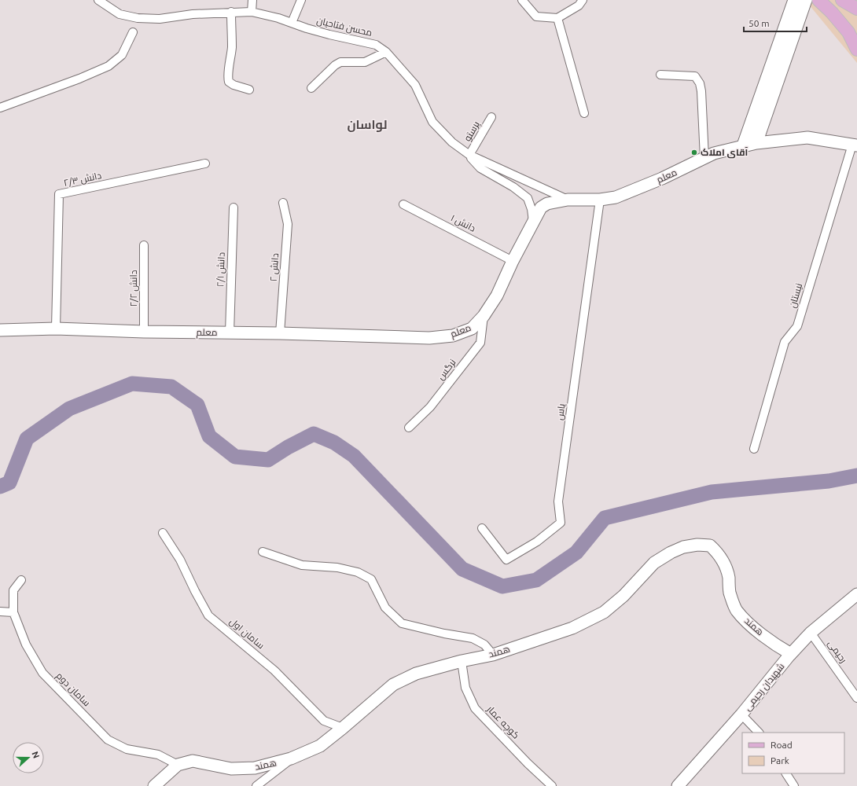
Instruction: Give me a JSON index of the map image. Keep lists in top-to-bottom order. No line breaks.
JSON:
{"streets":{"main road":["معلم","همند","شهیدان رحیمی"],"street":["محسن فتاحیان","پرستو","دانش ۲/۳","دانش ۱","دانش ۲","دانش ۲/۱","دانش ۲/۲","نیستان","نرگس","یاس","سامان اول","رحیمی","سامان دوم","کوچه عمار"]},"crossings":[["محسن فتاحیان","پرستو"],["محسن فتاحیان","معلم"],["معلم","دانش ۲/۳"],["معلم","دانش ۱"],["معلم","دانش ۲"],["معلم","دانش ۲/۱"],["معلم","دانش ۲/۲"],["معلم","نیستان"],["معلم","نرگس"],["معلم","یاس"],["همند","سامان اول"],["همند","شهیدان رحیمی"],["همند","سامان دوم"],["همند","کوچه عمار"],["رحیمی","شهیدان رحیمی"]],"districts":["لواسان"],"places":["آقای املاک"],"legend":["Road","Park"],"scale_bar":"50 m","north":"right"}
